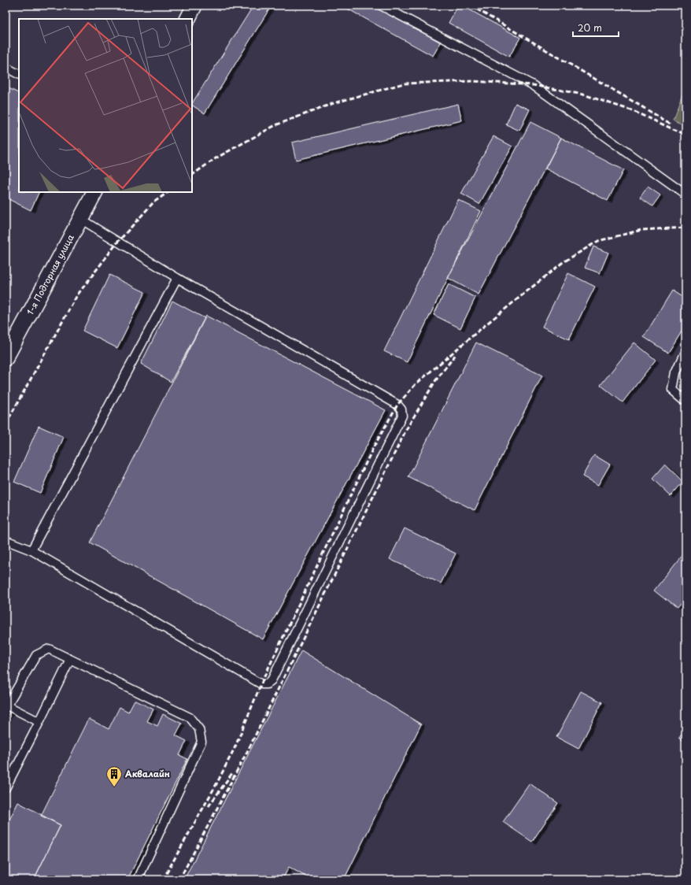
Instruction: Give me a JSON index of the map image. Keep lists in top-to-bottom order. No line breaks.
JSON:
{"streets":{"street":["1-я Подгорная улица"]},"places":{"building":["Аквалайн"]},"scale_bar":"20 m"}
